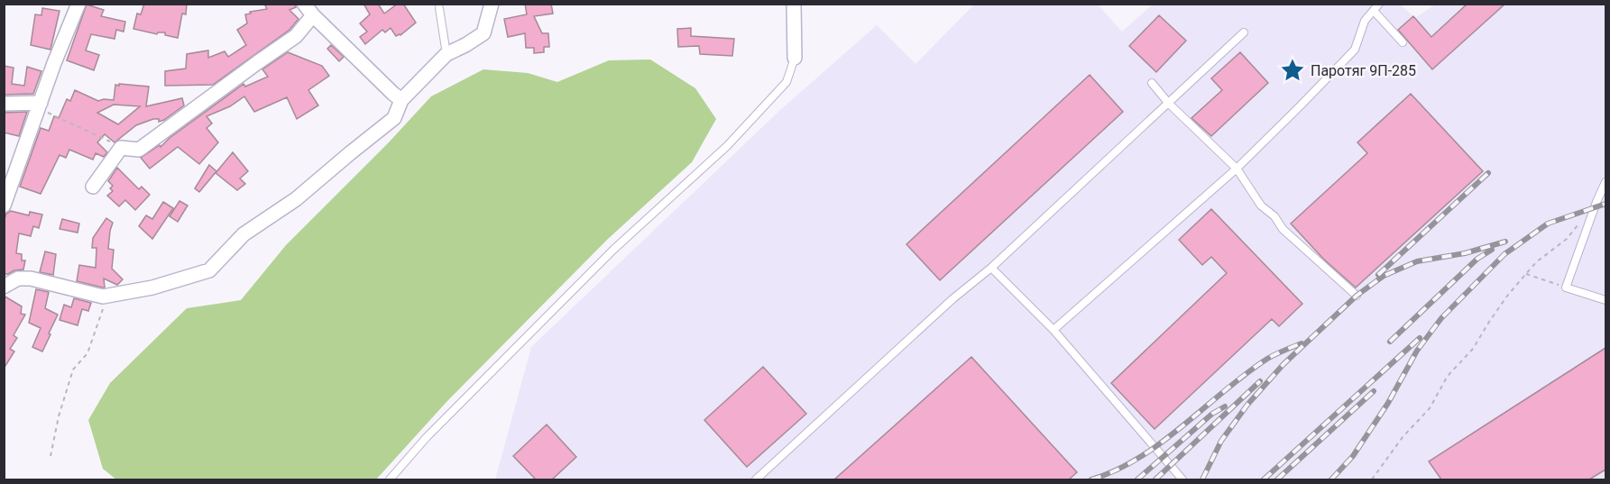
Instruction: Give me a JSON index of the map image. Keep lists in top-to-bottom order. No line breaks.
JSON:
{"places":{"place":["Паротяг 9П-285"]}}
